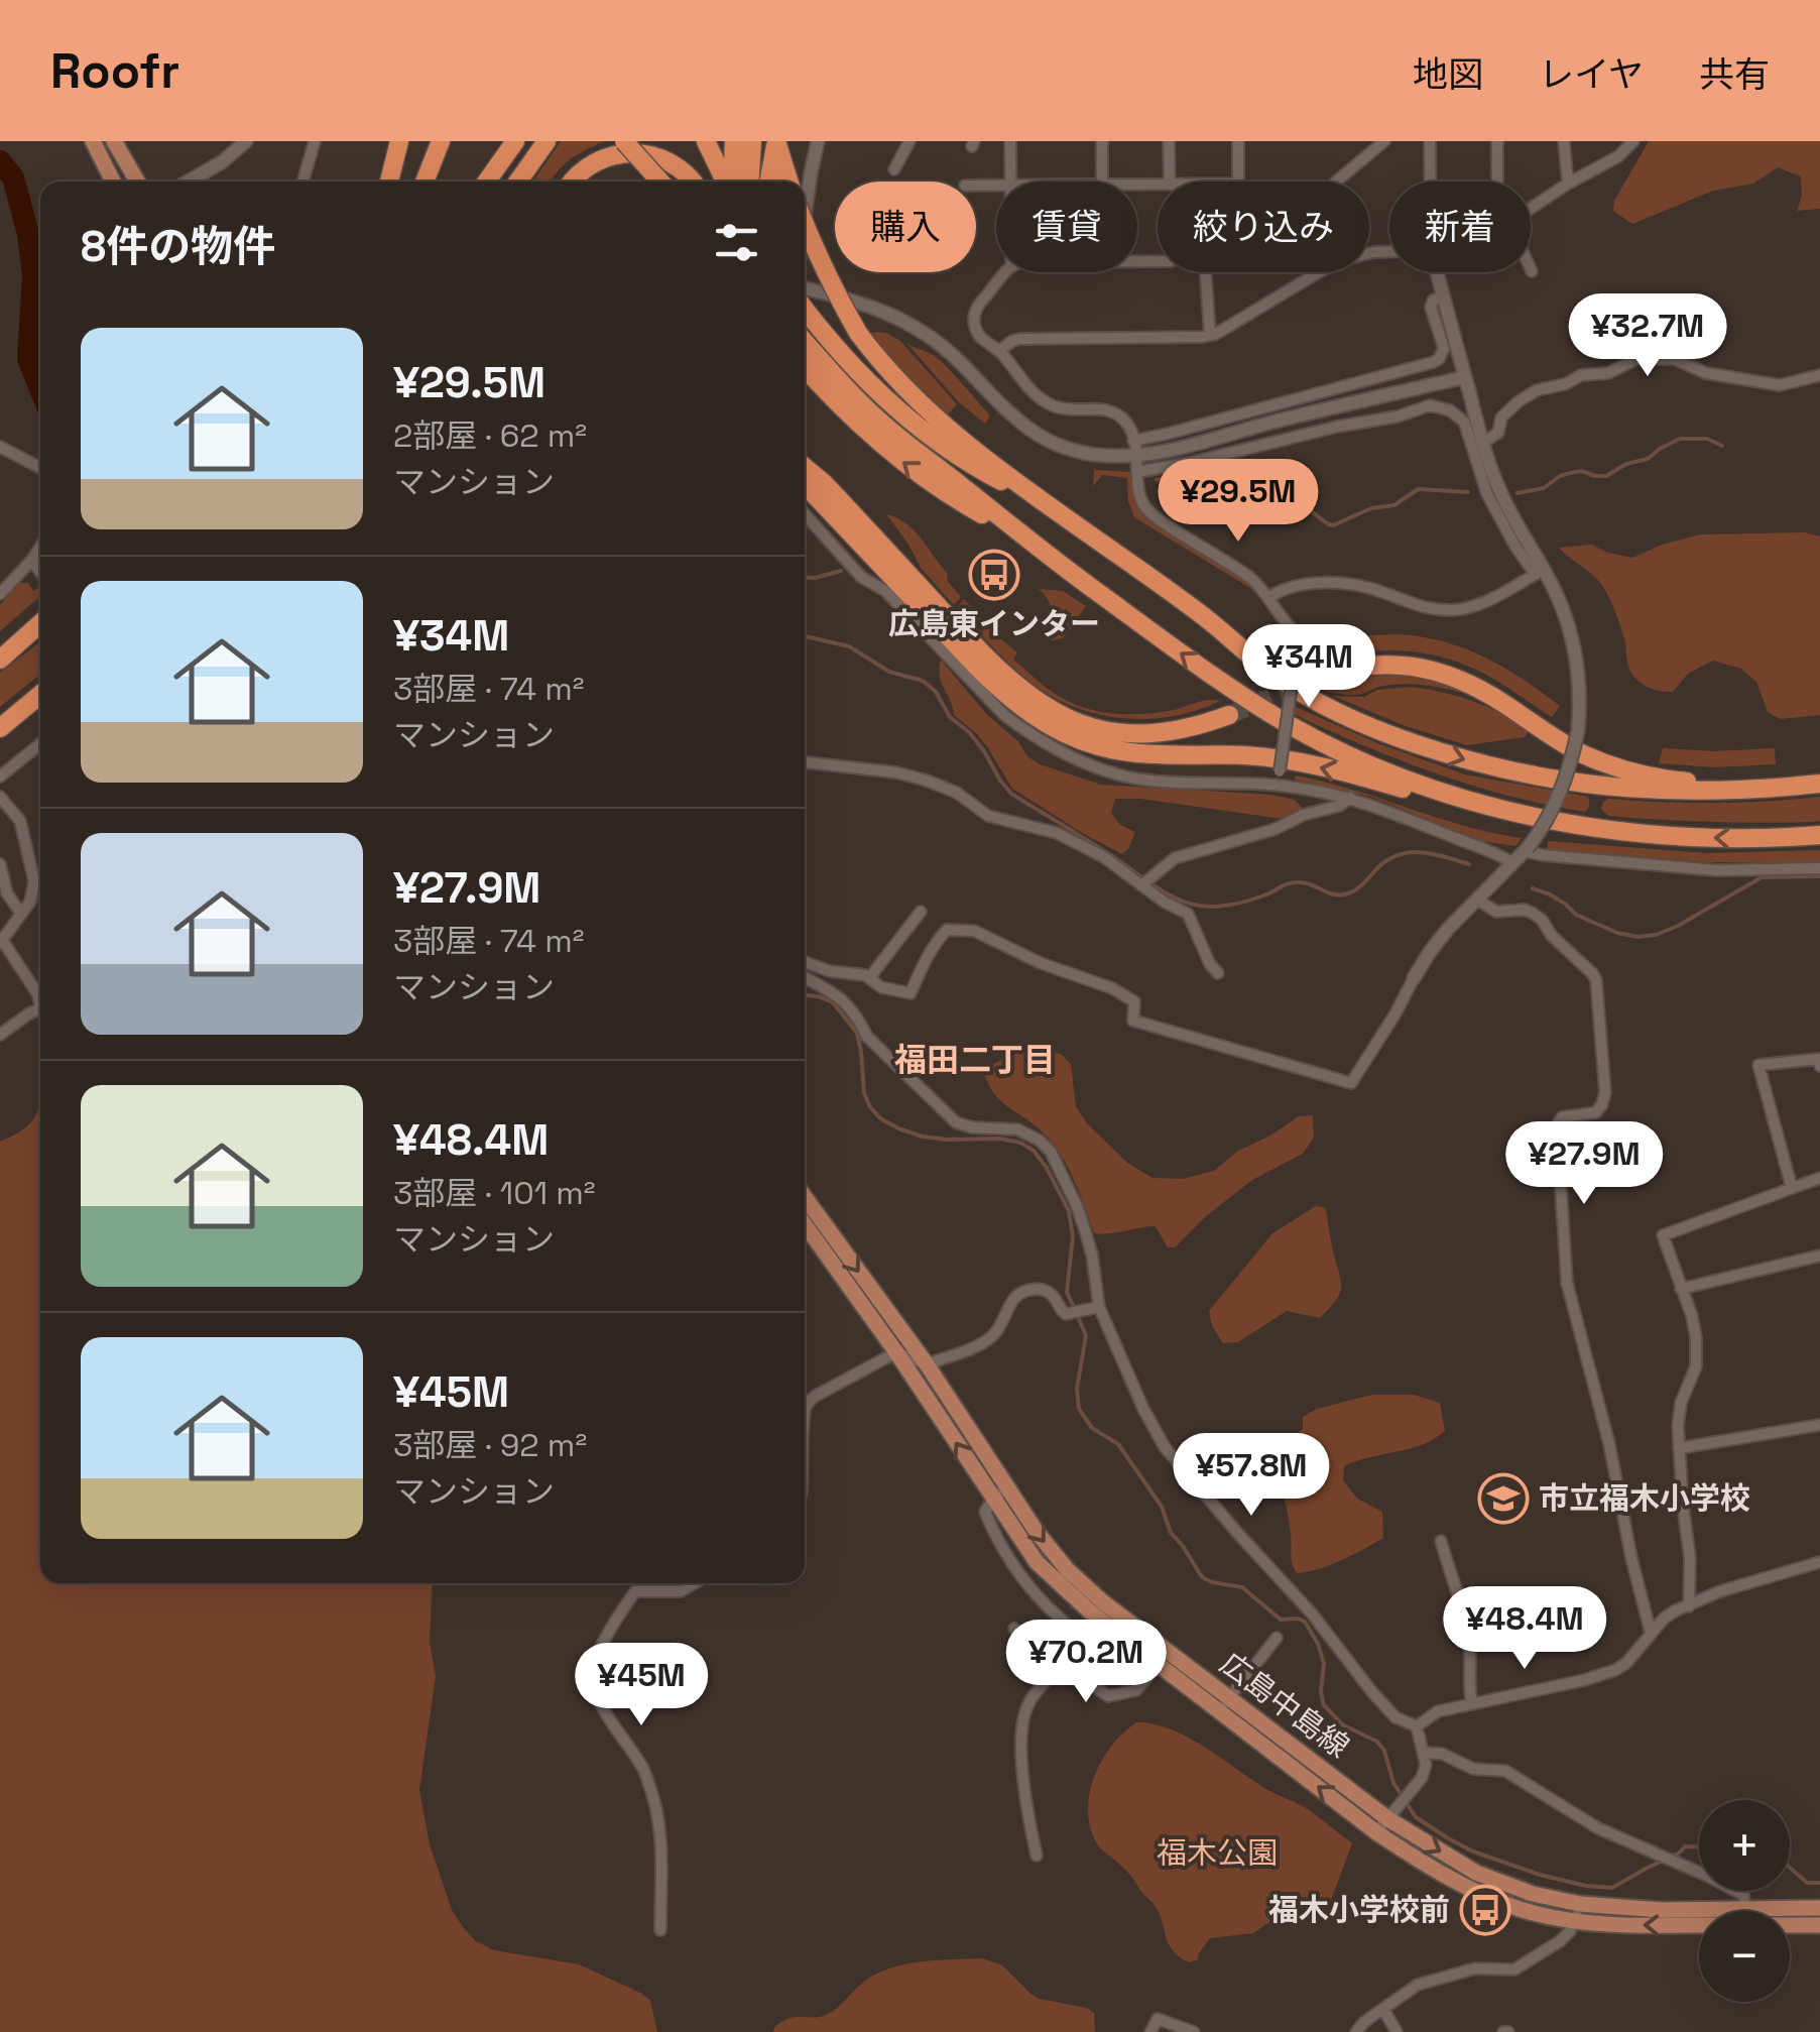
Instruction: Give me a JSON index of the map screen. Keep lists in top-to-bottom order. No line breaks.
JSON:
{"streets":{"main road":["広島中島線"]},"districts":["福田二丁目"],"parks":["福木公園"],"places":{"bus stop":["広島東インター","福木小学校前"],"school or university":["市立福木小学校"]},"page":{"header":"Roofr","nav":["地図","レイヤ","共有"],"chip":["購入","賃貸","絞り込み","新着"],"heading":"8件の物件","price":["¥32.7M","¥29.5M","¥34M","¥27.9M","¥57.8M","¥48.4M","¥70.2M","¥45M"],"list":[{"name":"¥29.5M","note":"2部屋 · 62 m² · マンション"},{"name":"¥34M","note":"3部屋 · 74 m² · マンション"},{"name":"¥27.9M","note":"3部屋 · 74 m² · マンション"},{"name":"¥48.4M","note":"3部屋 · 101 m² · マンション"},{"name":"¥45M","note":"3部屋 · 92 m² · マンション"}],"map_buttons":["+","−"]}}
